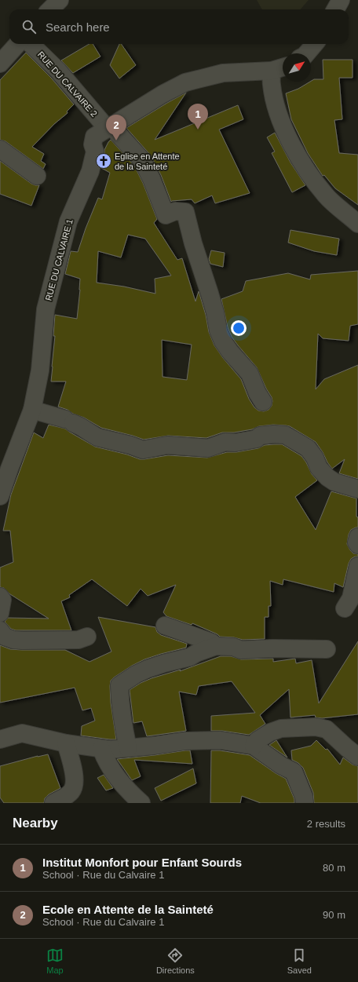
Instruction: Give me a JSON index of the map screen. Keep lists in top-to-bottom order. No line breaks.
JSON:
{"streets":{"street":["RUE DU CALVAIRE 2","RUE DU CALVAIRE 1"]},"crossings":[["RUE DU CALVAIRE 2","RUE DU CALVAIRE 1"]],"places":{"church":["Eglise en Attente de la Sainteté"]},"north":"top right","page":{"search":"Search here","pins":["1","2"],"heading":["Nearby","2 results"],"list":[{"mark":"1","name":"Institut Monfort pour Enfant Sourds","note":"School · Rue du Calvaire 1","value":"80 m"},{"mark":"2","name":"Ecole en Attente de la Sainteté","note":"School · Rue du Calvaire 1","value":"90 m"}],"nav":["Map","Directions","Saved"]}}
